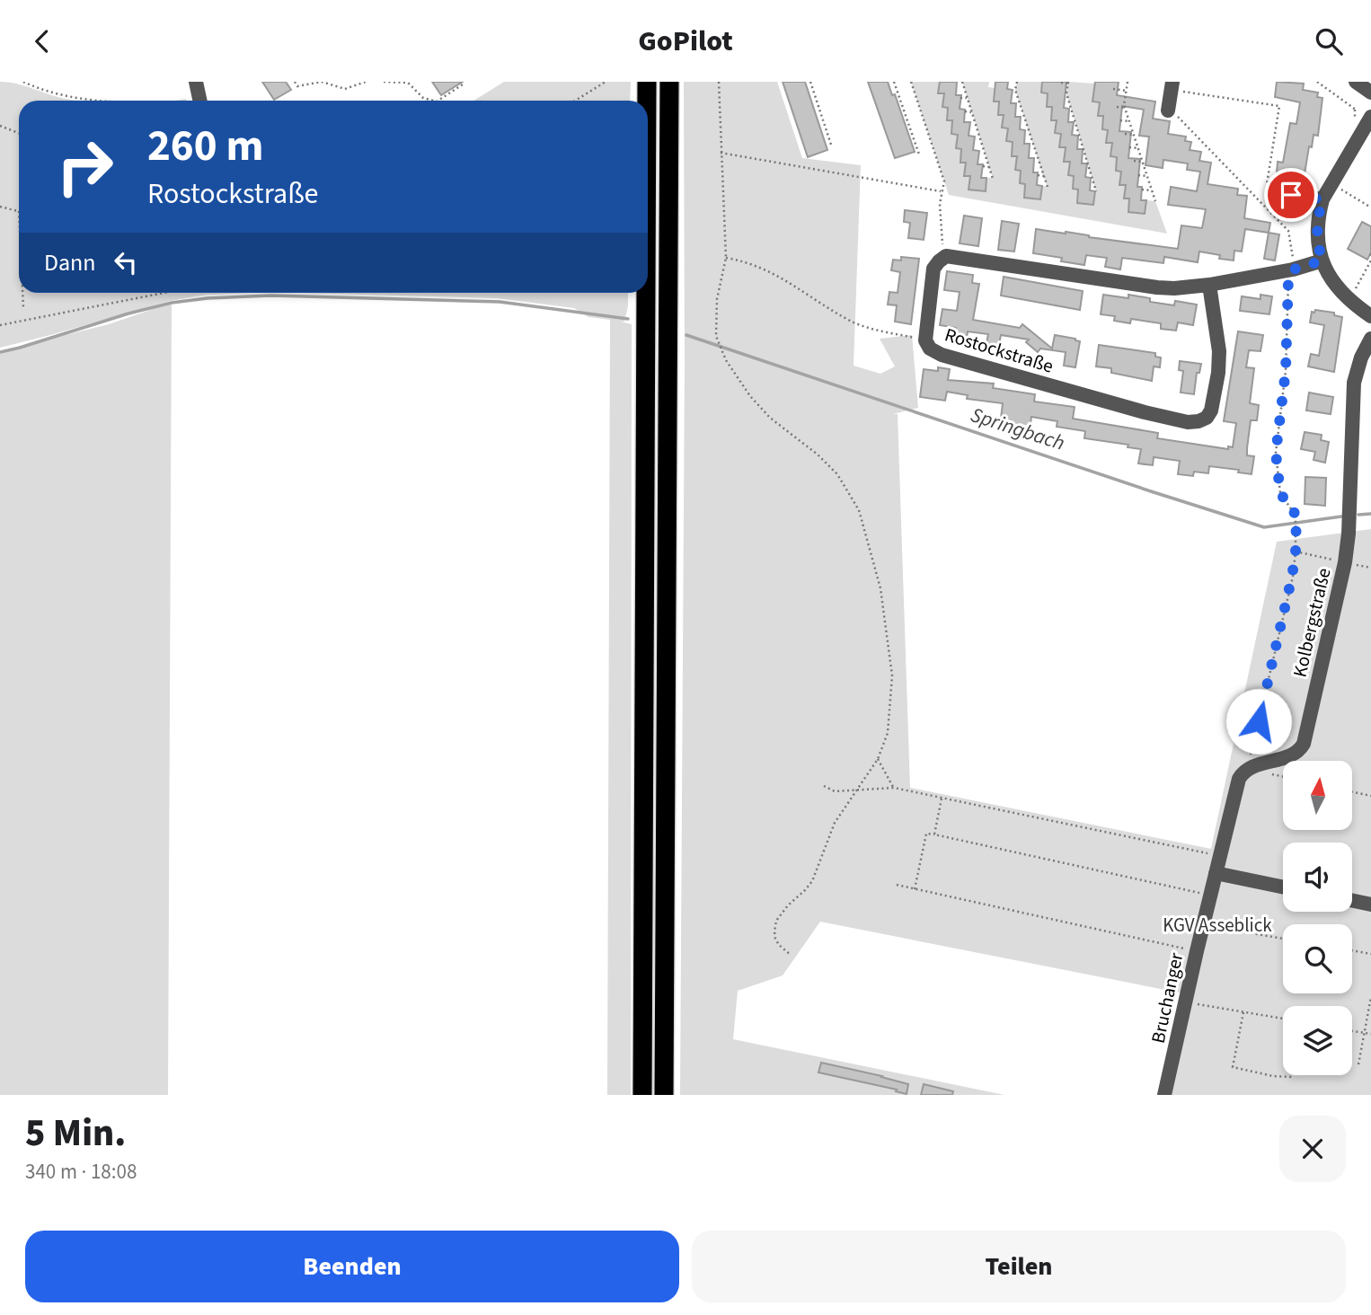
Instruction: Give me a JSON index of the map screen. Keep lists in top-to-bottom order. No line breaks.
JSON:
{"streets":{"street":["Rostockstraße","Kolbergstraße","Bruchanger"]},"water":["Springbach"],"parks":["KGV Asseblick"],"north":"top","page":{"header":"GoPilot","turn":["260 m","Rostockstraße"],"then":"Dann","heading":["5 Min.","340 m · 18:08"],"buttons":["Beenden","Teilen"]}}
